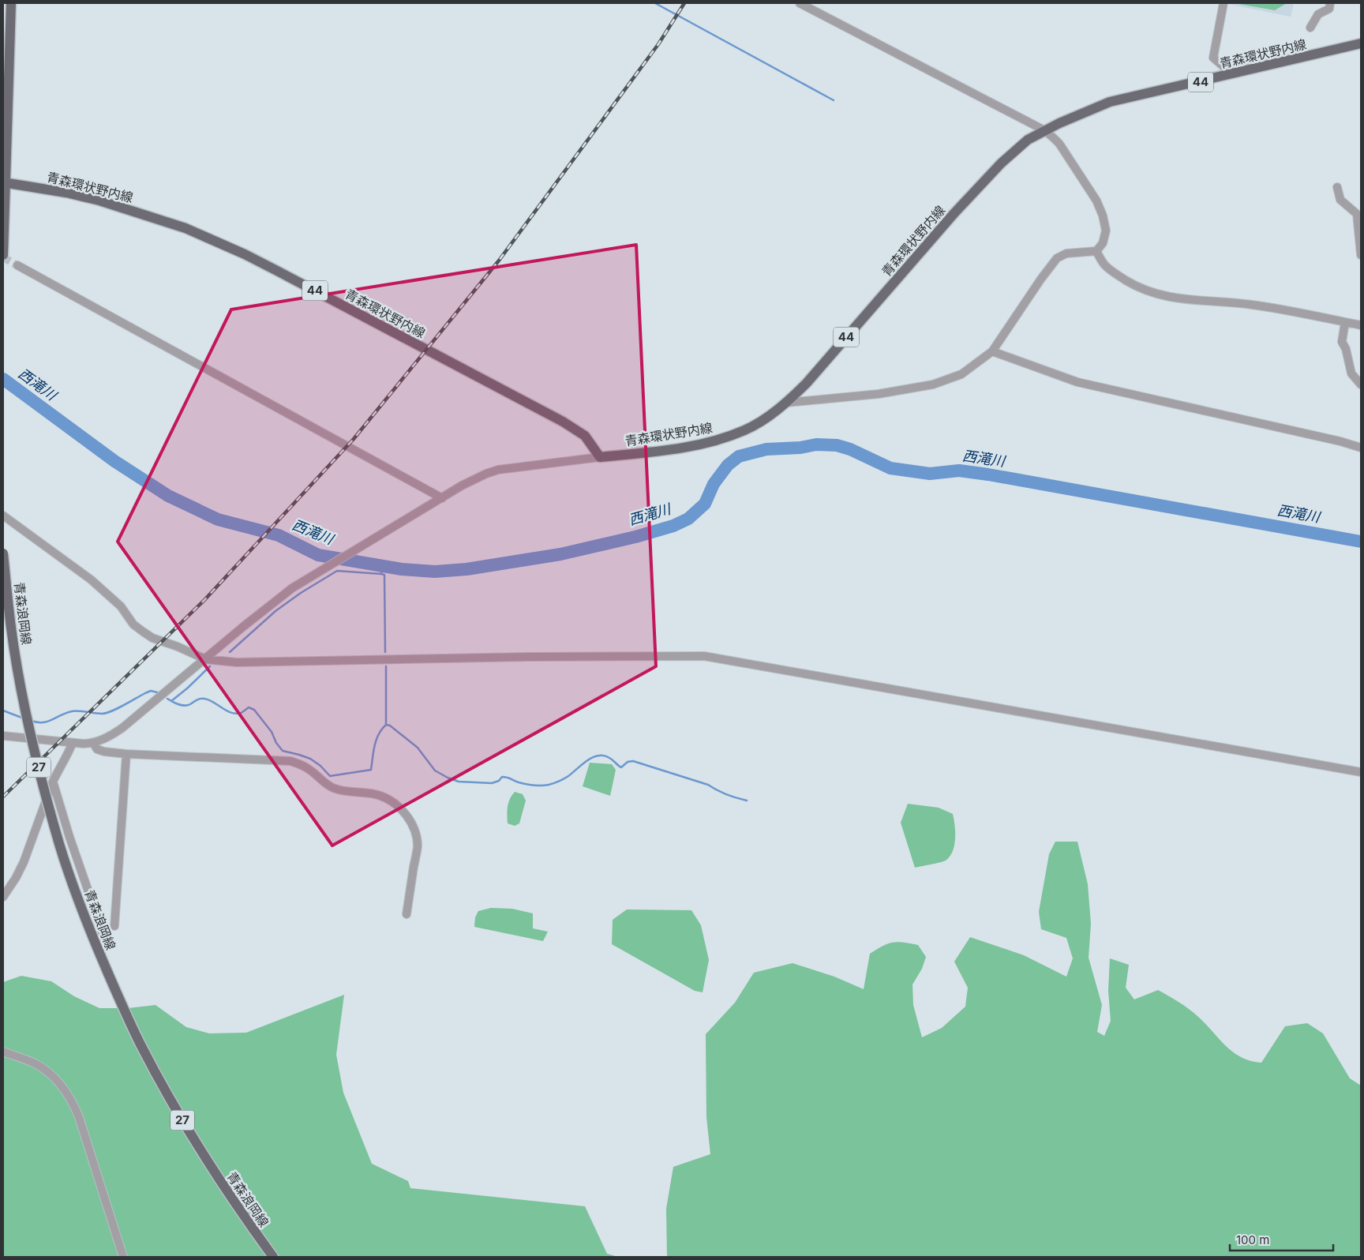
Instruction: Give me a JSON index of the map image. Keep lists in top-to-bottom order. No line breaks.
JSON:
{"streets":{"main road":["青森環状野内線","44","青森浪岡線","27"]},"water":["西滝川"],"scale_bar":"100 m"}
